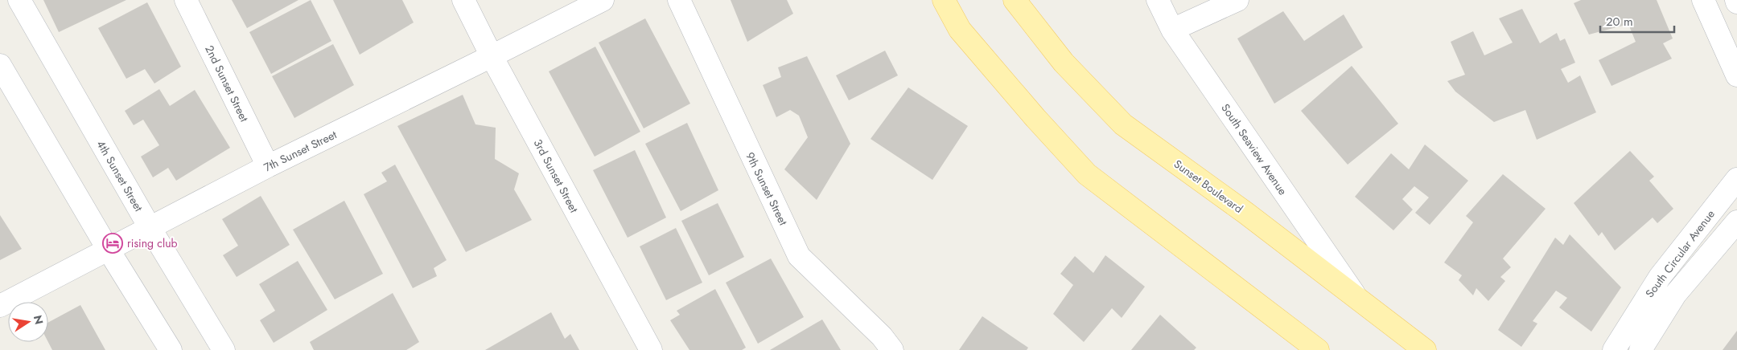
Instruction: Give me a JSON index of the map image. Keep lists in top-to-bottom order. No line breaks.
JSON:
{"streets":{"main road":["Sunset Boulevard"],"street":["2nd Sunset Street","South Seaview Avenue","7th Sunset Street","4th Sunset Street","3rd Sunset Street","9th Sunset Street","South Circular Avenue"]},"crossings":[["2nd Sunset Street","7th Sunset Street"],["South Seaview Avenue","Sunset Boulevard"],["7th Sunset Street","4th Sunset Street"],["7th Sunset Street","3rd Sunset Street"]],"places":{"hotel":["rising club"]},"scale_bar":"20 m","north":"right"}
